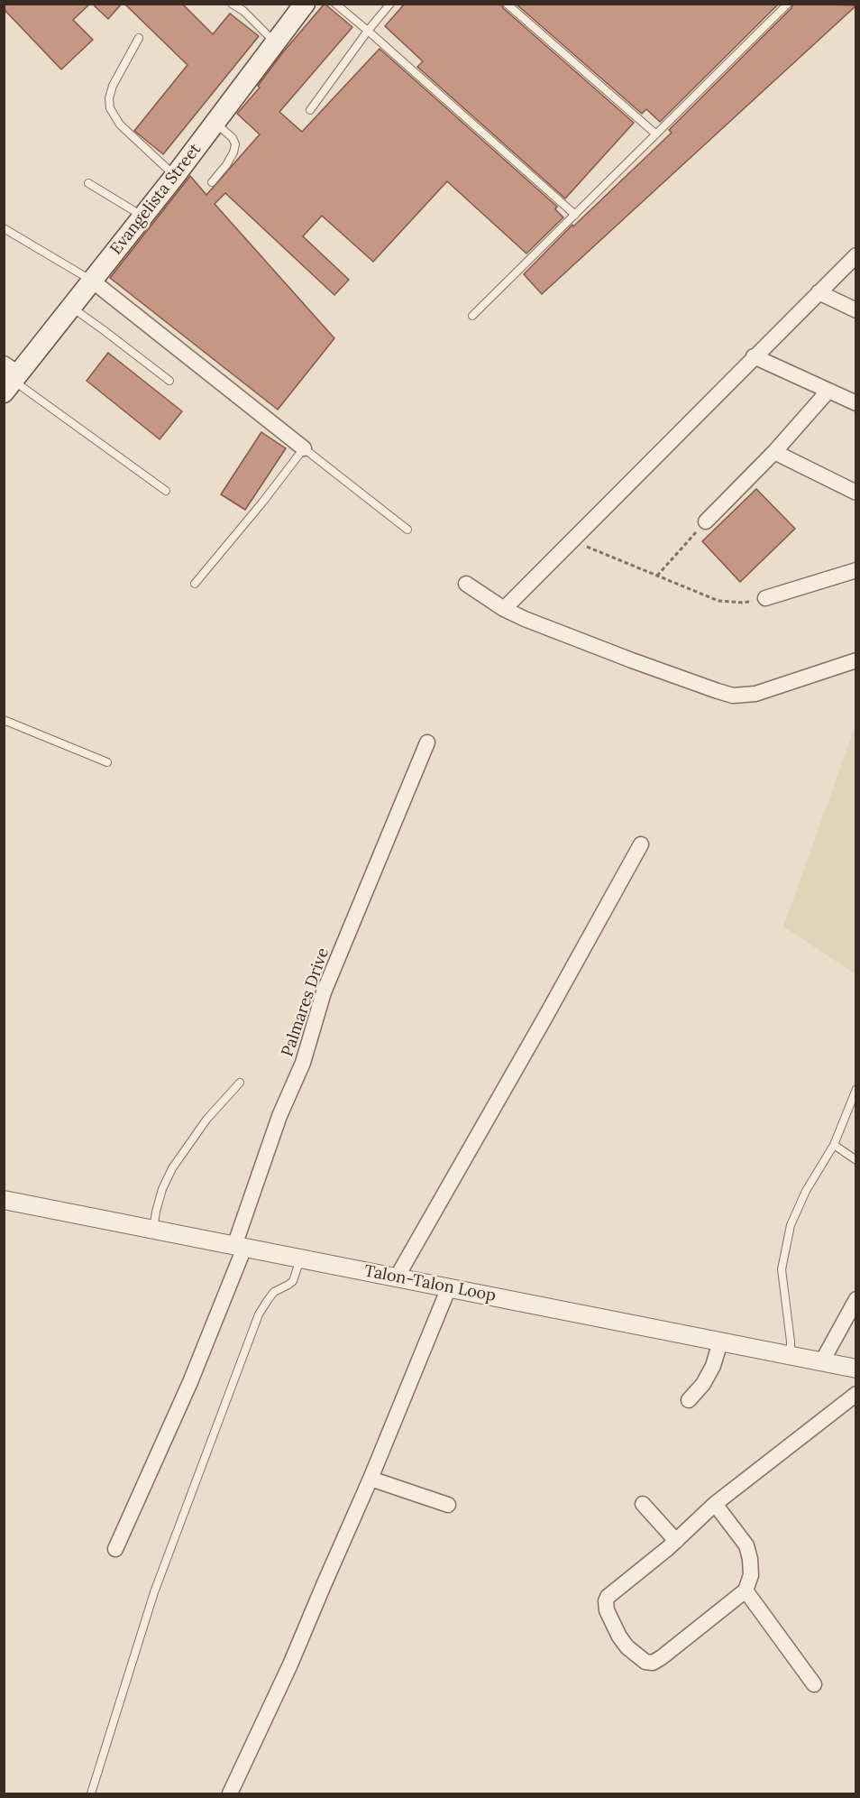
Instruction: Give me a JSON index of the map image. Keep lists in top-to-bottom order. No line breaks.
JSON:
{"streets":{"main road":["Evangelista Street"],"street":["Palmares Drive","Talon-Talon Loop"]},"crossings":[["Palmares Drive","Talon-Talon Loop"]]}
